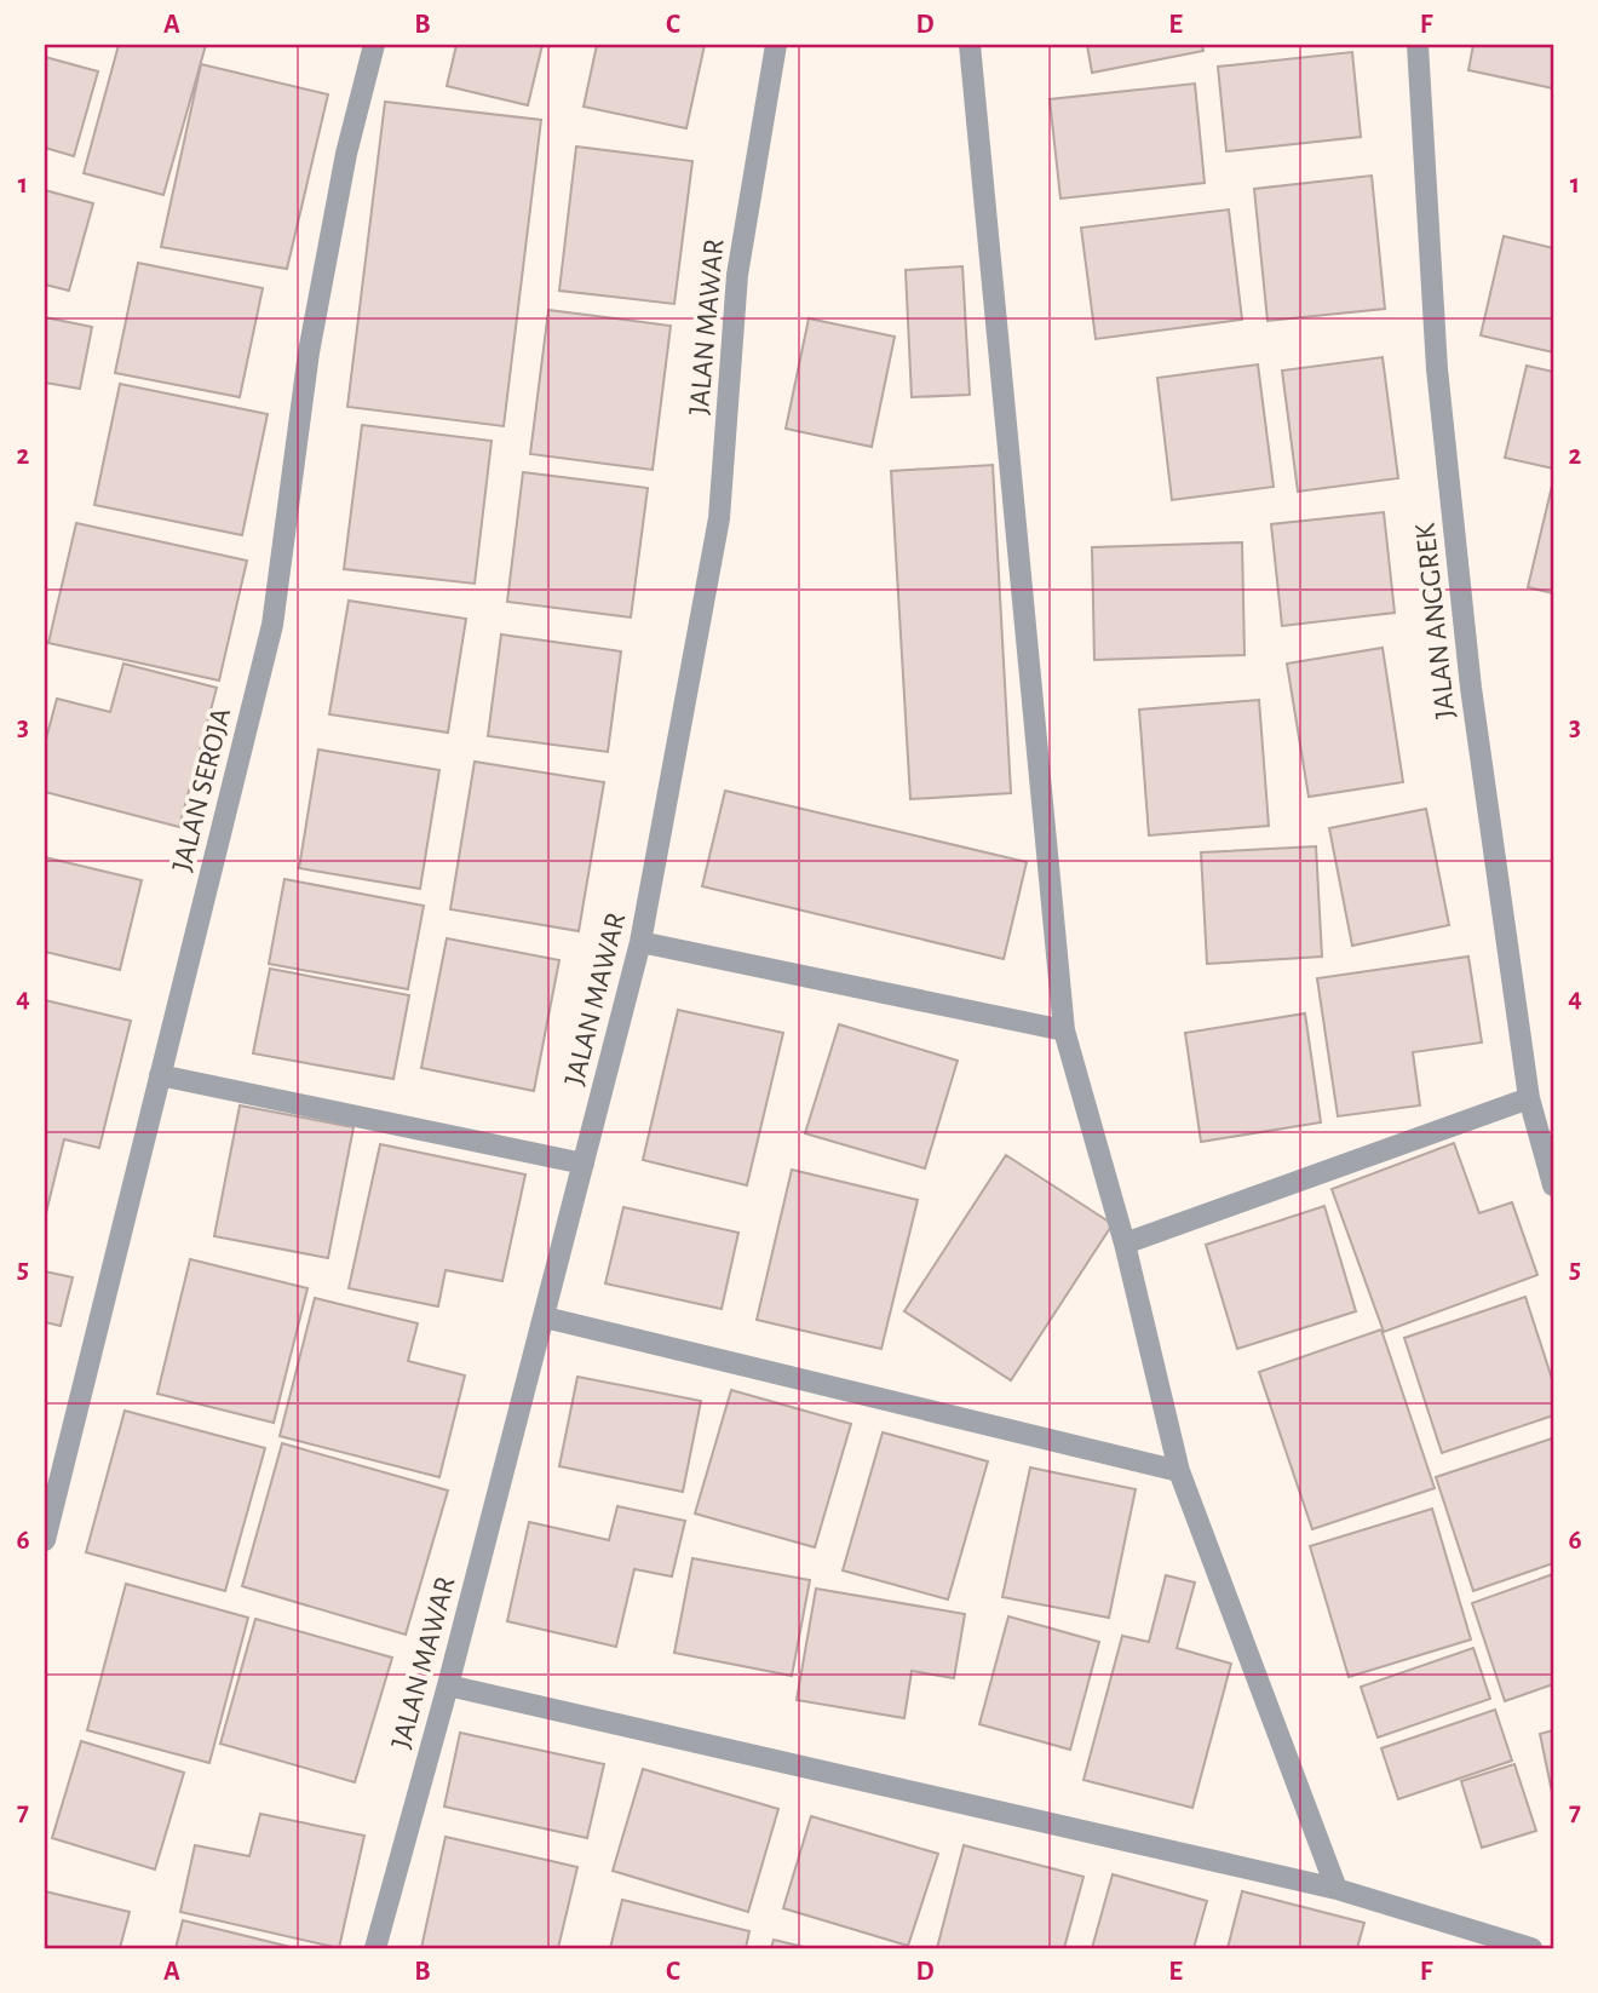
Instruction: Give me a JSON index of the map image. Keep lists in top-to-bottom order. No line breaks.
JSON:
{"streets":{"street":["JALAN MAWAR","JALAN ANGGREK","JALAN SEROJA"]},"grid":{"columns":["A","B","C","D","E","F"],"rows":["1","2","3","4","5","6","7"]}}
